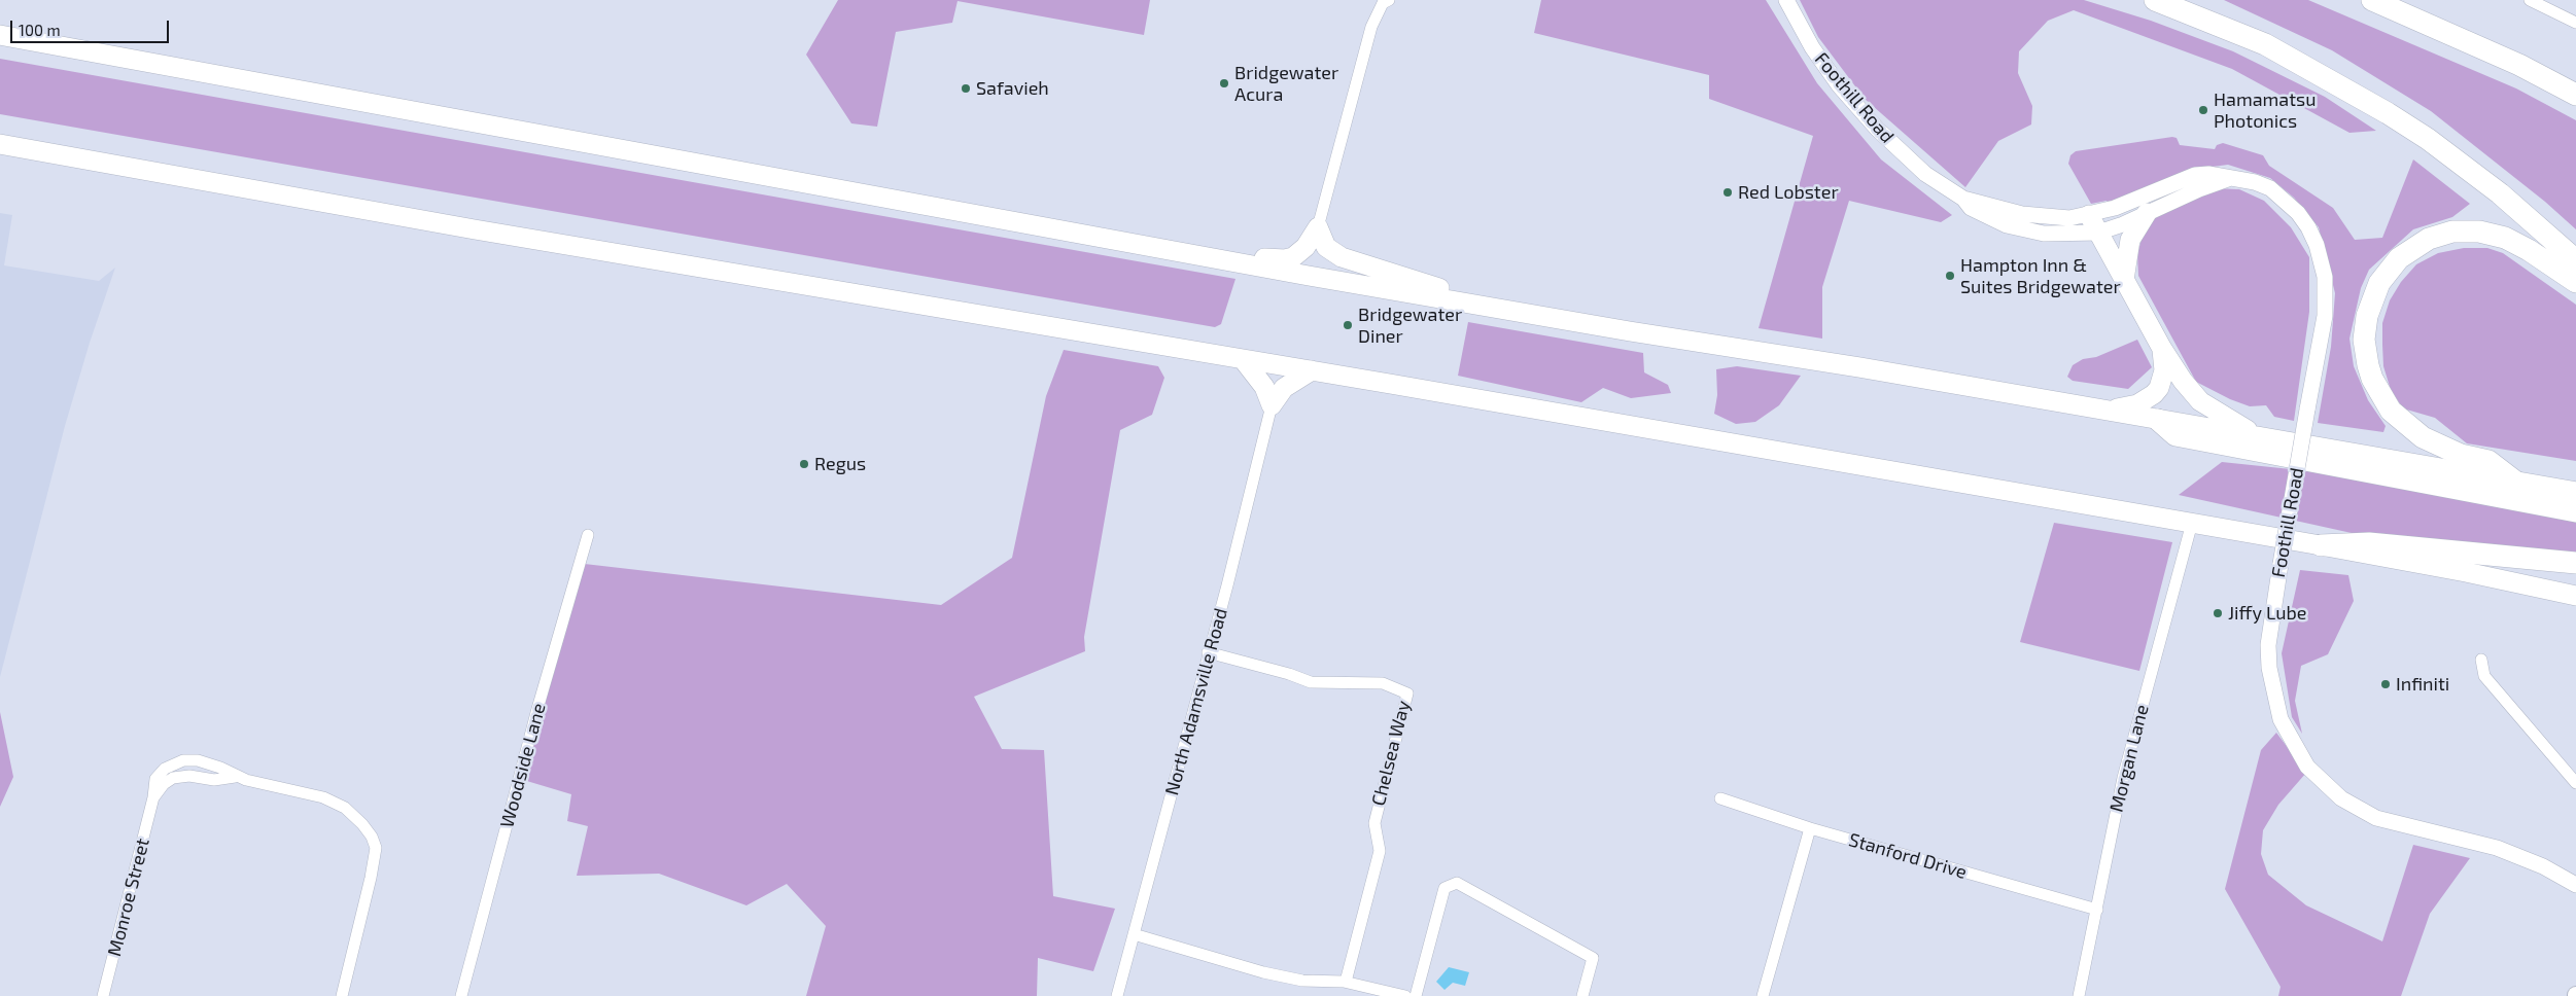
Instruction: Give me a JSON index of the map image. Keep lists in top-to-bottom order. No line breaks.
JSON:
{"streets":{"street":["Foothill Road","North Adamsville Road","Chelsea Way","Morgan Lane","Woodside Lane","Stanford Drive","Monroe Street"]},"crossings":[["North Adamsville Road","Chelsea Way"],["Morgan Lane","Stanford Drive"]],"places":["Bridgewater Acura","Safavieh","Hamamatsu Photonics","Red Lobster","Hampton Inn & Suites Bridgewater","Bridgewater Diner","Regus","Jiffy Lube","Infiniti"],"scale_bar":"100 m"}
